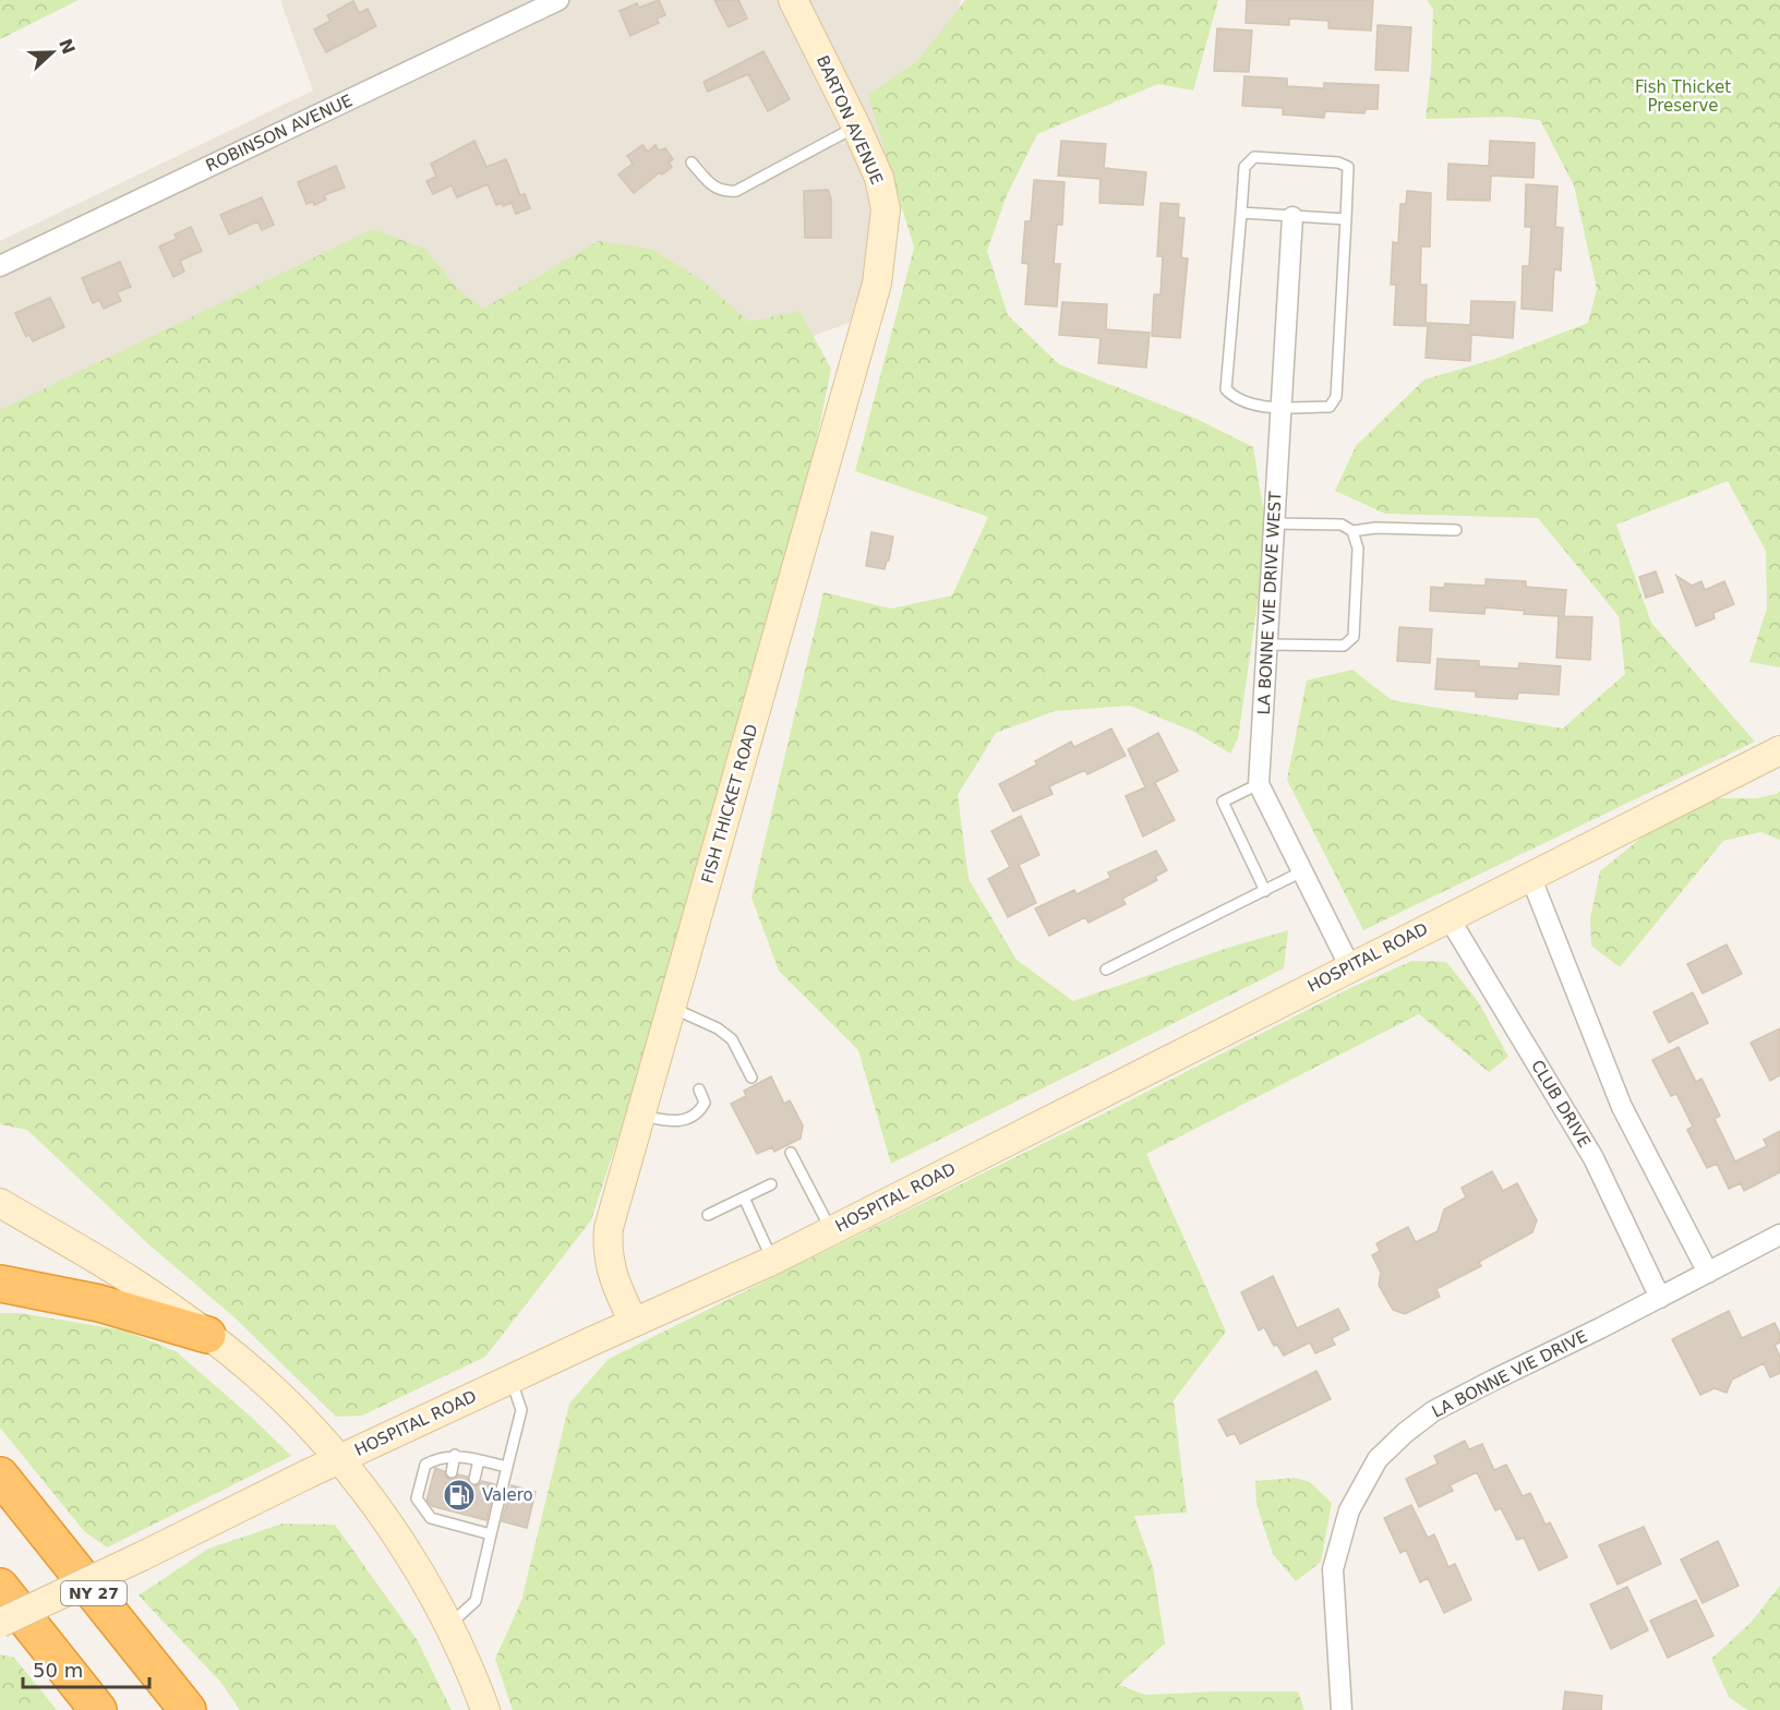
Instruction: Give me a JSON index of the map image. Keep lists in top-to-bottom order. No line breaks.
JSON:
{"streets":{"highway":["NY 27"],"street":["BARTON AVENUE","ROBINSON AVENUE","LA BONNE VIE DRIVE WEST","FISH THICKET ROAD","HOSPITAL ROAD","CLUB DRIVE","LA BONNE VIE DRIVE"]},"crossings":[["BARTON AVENUE","FISH THICKET ROAD"],["FISH THICKET ROAD","HOSPITAL ROAD"],["HOSPITAL ROAD","CLUB DRIVE"],["CLUB DRIVE","LA BONNE VIE DRIVE"]],"parks":["Fish Thicket Preserve"],"places":{"fuel station":["Valero"]},"scale_bar":"50 m","north":"right"}
